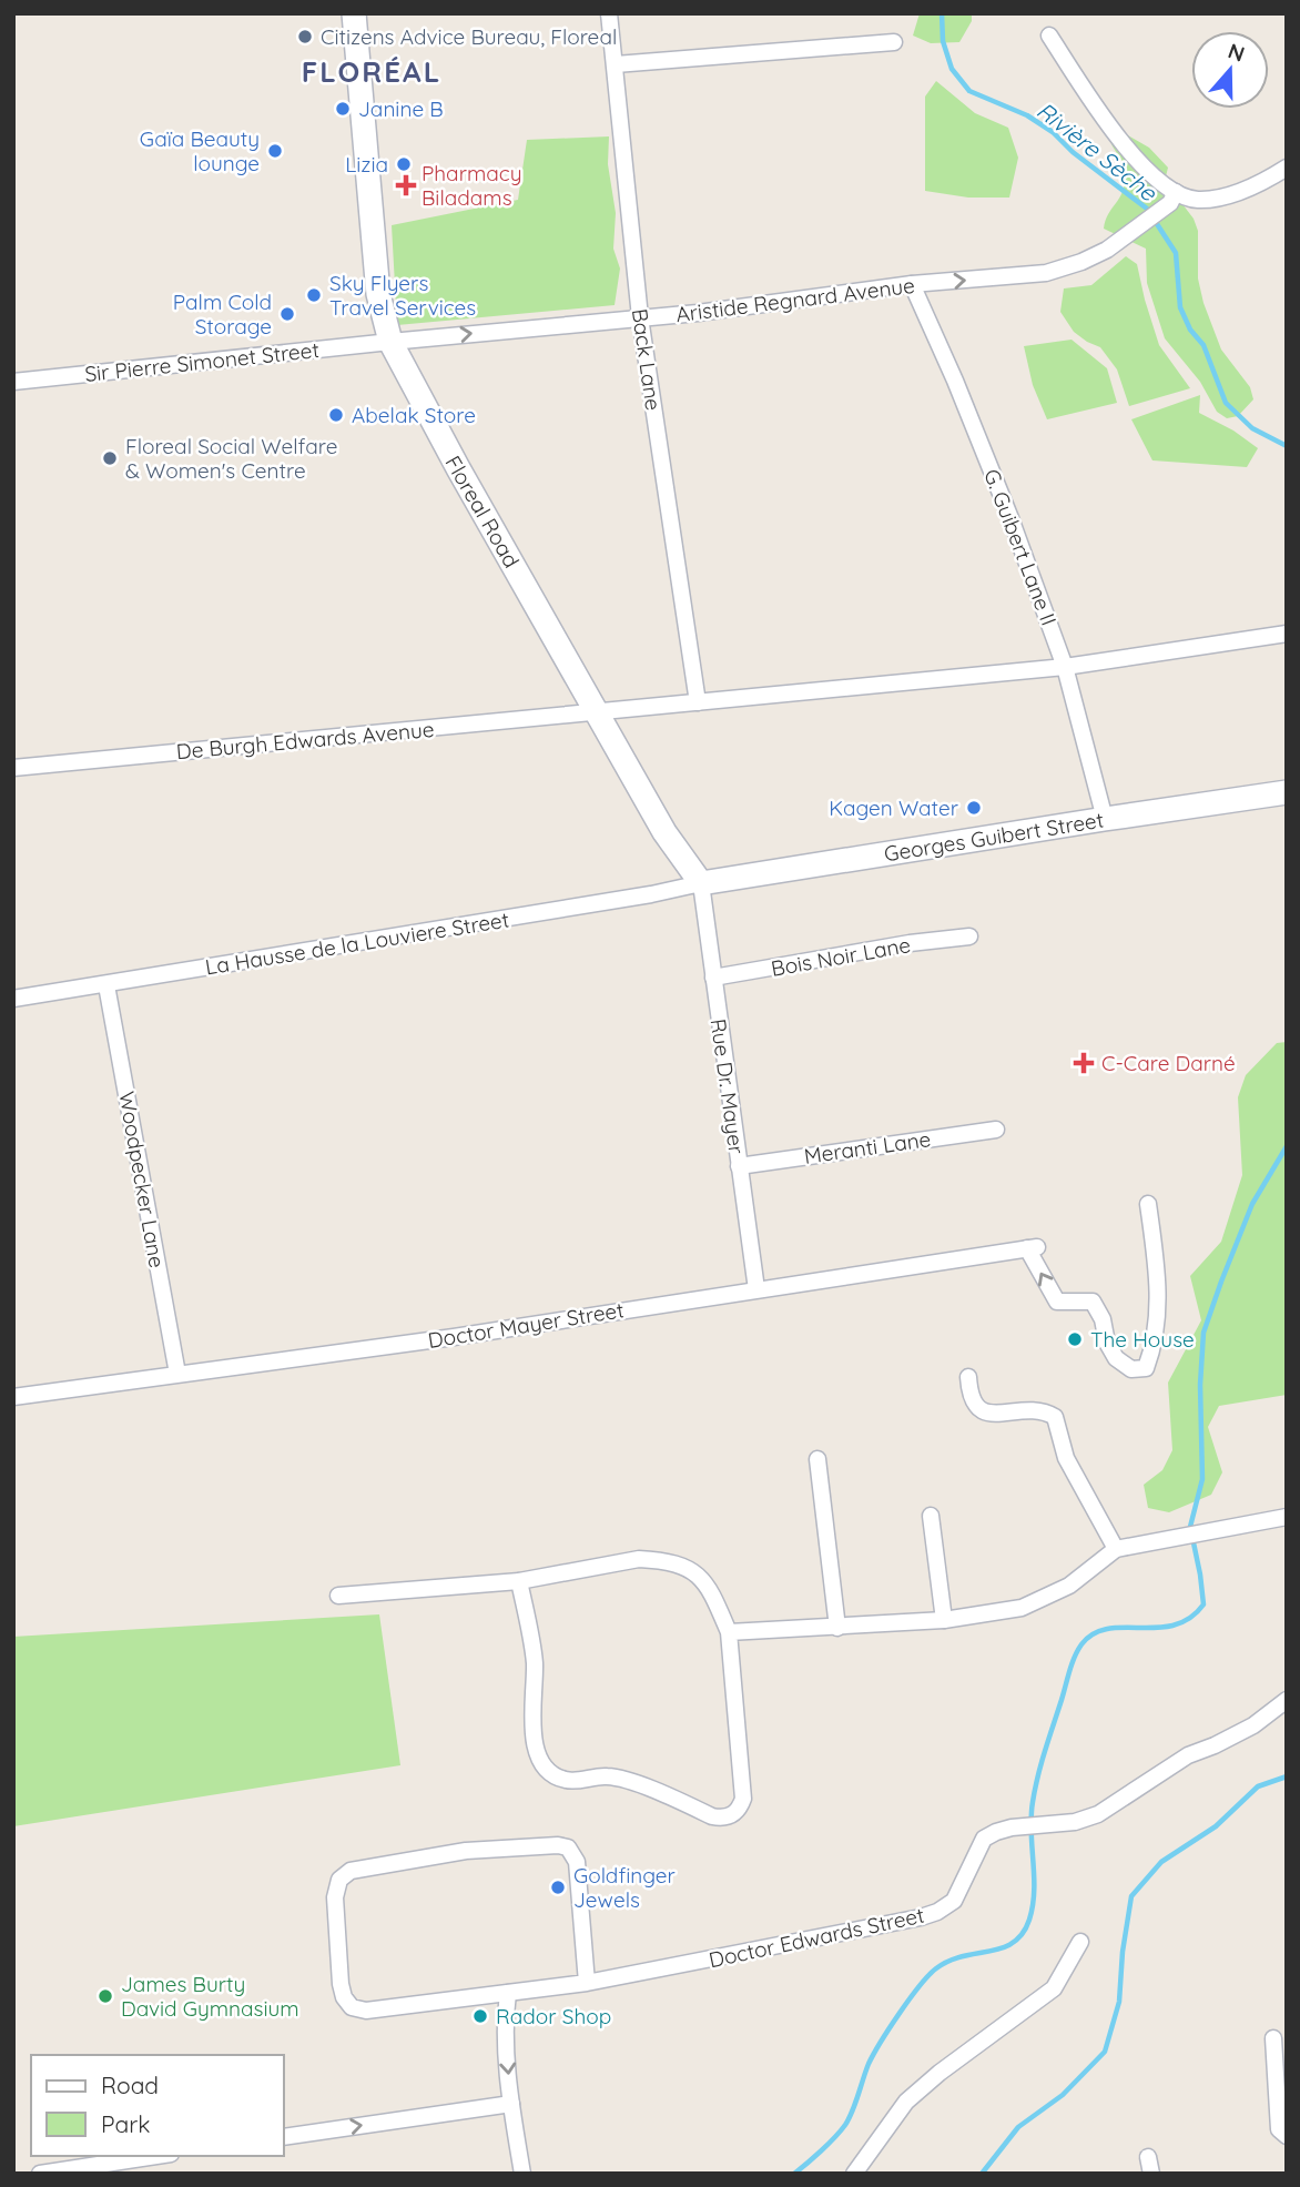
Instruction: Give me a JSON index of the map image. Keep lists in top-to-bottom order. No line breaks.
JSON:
{"streets":{"main road":["Floreal Road","Georges Guibert Street"],"street":["Aristide Regnard Avenue","Back Lane","Sir Pierre Simonet Street","G. Guibert Lane II","De Burgh Edwards Avenue","La Hausse de la Louviere Street","Bois Noir Lane","Rue Dr. Mayer","Meranti Lane","Woodpecker Lane","Doctor Mayer Street","Doctor Edwards Street"]},"crossings":[["Aristide Regnard Avenue","Back Lane"],["Aristide Regnard Avenue","Sir Pierre Simonet Street"],["Aristide Regnard Avenue","Floreal Road"],["Aristide Regnard Avenue","G. Guibert Lane II"],["Back Lane","De Burgh Edwards Avenue"],["Sir Pierre Simonet Street","Floreal Road"],["Floreal Road","De Burgh Edwards Avenue"],["Floreal Road","Georges Guibert Street"],["Floreal Road","La Hausse de la Louviere Street"],["Floreal Road","Rue Dr. Mayer"],["G. Guibert Lane II","De Burgh Edwards Avenue"],["G. Guibert Lane II","Georges Guibert Street"],["Georges Guibert Street","La Hausse de la Louviere Street"],["Georges Guibert Street","Rue Dr. Mayer"],["La Hausse de la Louviere Street","Rue Dr. Mayer"],["La Hausse de la Louviere Street","Woodpecker Lane"],["Bois Noir Lane","Rue Dr. Mayer"],["Rue Dr. Mayer","Meranti Lane"],["Rue Dr. Mayer","Doctor Mayer Street"],["Woodpecker Lane","Doctor Mayer Street"]],"one_way":["Aristide Regnard Avenue"],"districts":["FLORÉAL"],"water":["Rivière Sèche"],"places":{"other":["Citizens Advice Bureau, Floreal","Janine B","Gaïa Beauty lounge","Lizia","Sky Flyers Travel Services","Palm Cold Storage","Abelak Store","Floreal Social Welfare & Women's Centre","Kagen Water","The House","Goldfinger Jewels","James Burty David Gymnasium","Rador Shop"],"health":["Pharmacy Biladams","C-Care Darné"]},"legend":["Road","Park"],"north":"top"}
